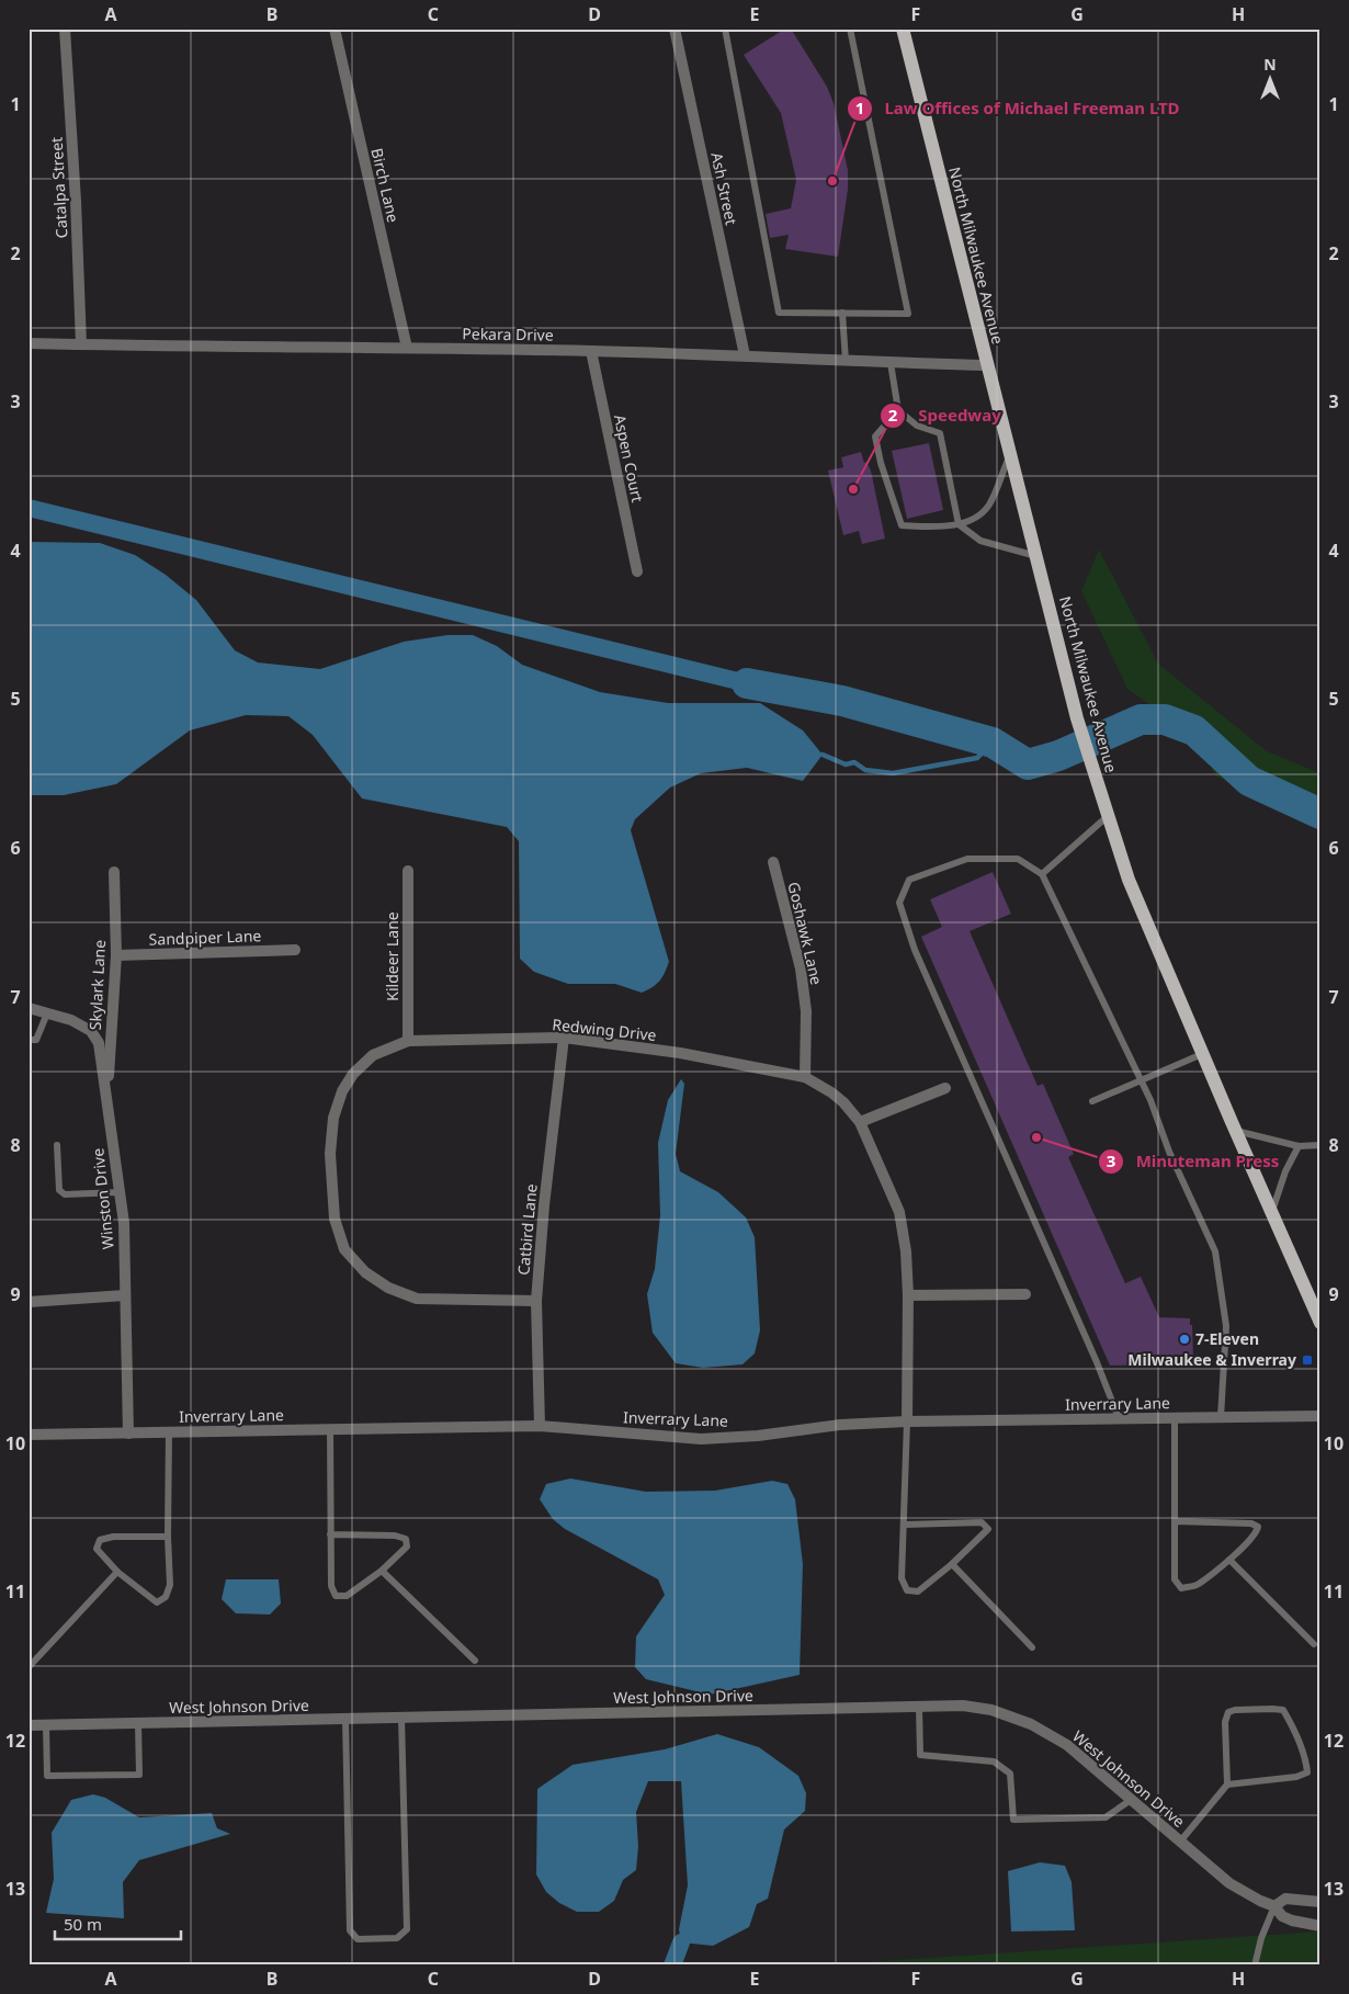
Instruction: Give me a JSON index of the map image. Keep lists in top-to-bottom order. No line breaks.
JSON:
{"streets":{"main road":["North Milwaukee Avenue"],"street":["Birch Lane","Catalpa Street","Ash Street","Pekara Drive","Aspen Court","Goshawk Lane","Sandpiper Lane","Kildeer Lane","Skylark Lane","Redwing Drive","Winston Drive","Catbird Lane","Inverrary Lane","West Johnson Drive"]},"crossings":[["Birch Lane","Pekara Drive"],["Catalpa Street","Pekara Drive"],["Ash Street","Pekara Drive"],["North Milwaukee Avenue","Pekara Drive"],["Pekara Drive","Aspen Court"],["Goshawk Lane","Redwing Drive"],["Sandpiper Lane","Skylark Lane"],["Kildeer Lane","Redwing Drive"],["Skylark Lane","Winston Drive"],["Redwing Drive","Catbird Lane"],["Redwing Drive","Inverrary Lane"],["Winston Drive","Inverrary Lane"],["Catbird Lane","Inverrary Lane"]],"places":{"other":["Law Offices of Michael Freeman LTD","Speedway","Minuteman Press","7-Eleven"],"transit":["Milwaukee & Inverray"]},"scale_bar":"50 m","north":"top","grid":{"columns":["A","B","C","D","E","F","G","H"],"rows":["1","2","3","4","5","6","7","8","9","10","11","12","13"]}}
